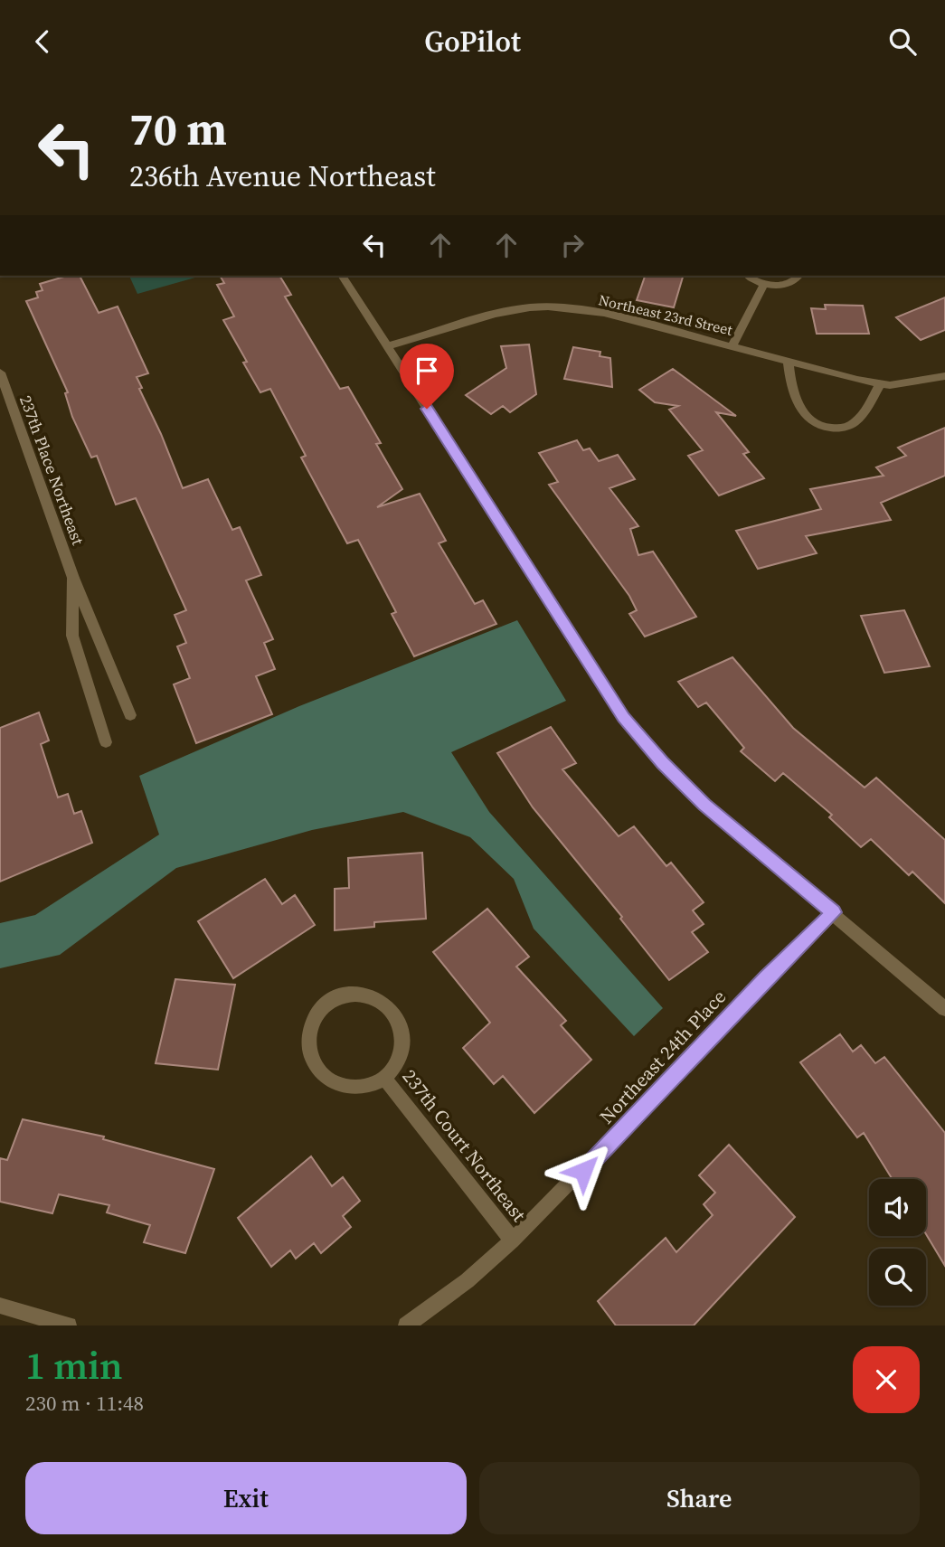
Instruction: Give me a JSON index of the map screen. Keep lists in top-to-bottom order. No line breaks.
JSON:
{"streets":{"street":["Northeast 23rd Street","237th Place Northeast","Northeast 24th Place","237th Court Northeast"]},"crossings":[["Northeast 24th Place","237th Court Northeast"]],"page":{"header":"GoPilot","turn":["70 m","236th Avenue Northeast"],"heading":["1 min","230 m · 11:48"],"buttons":["Exit","Share"]}}
